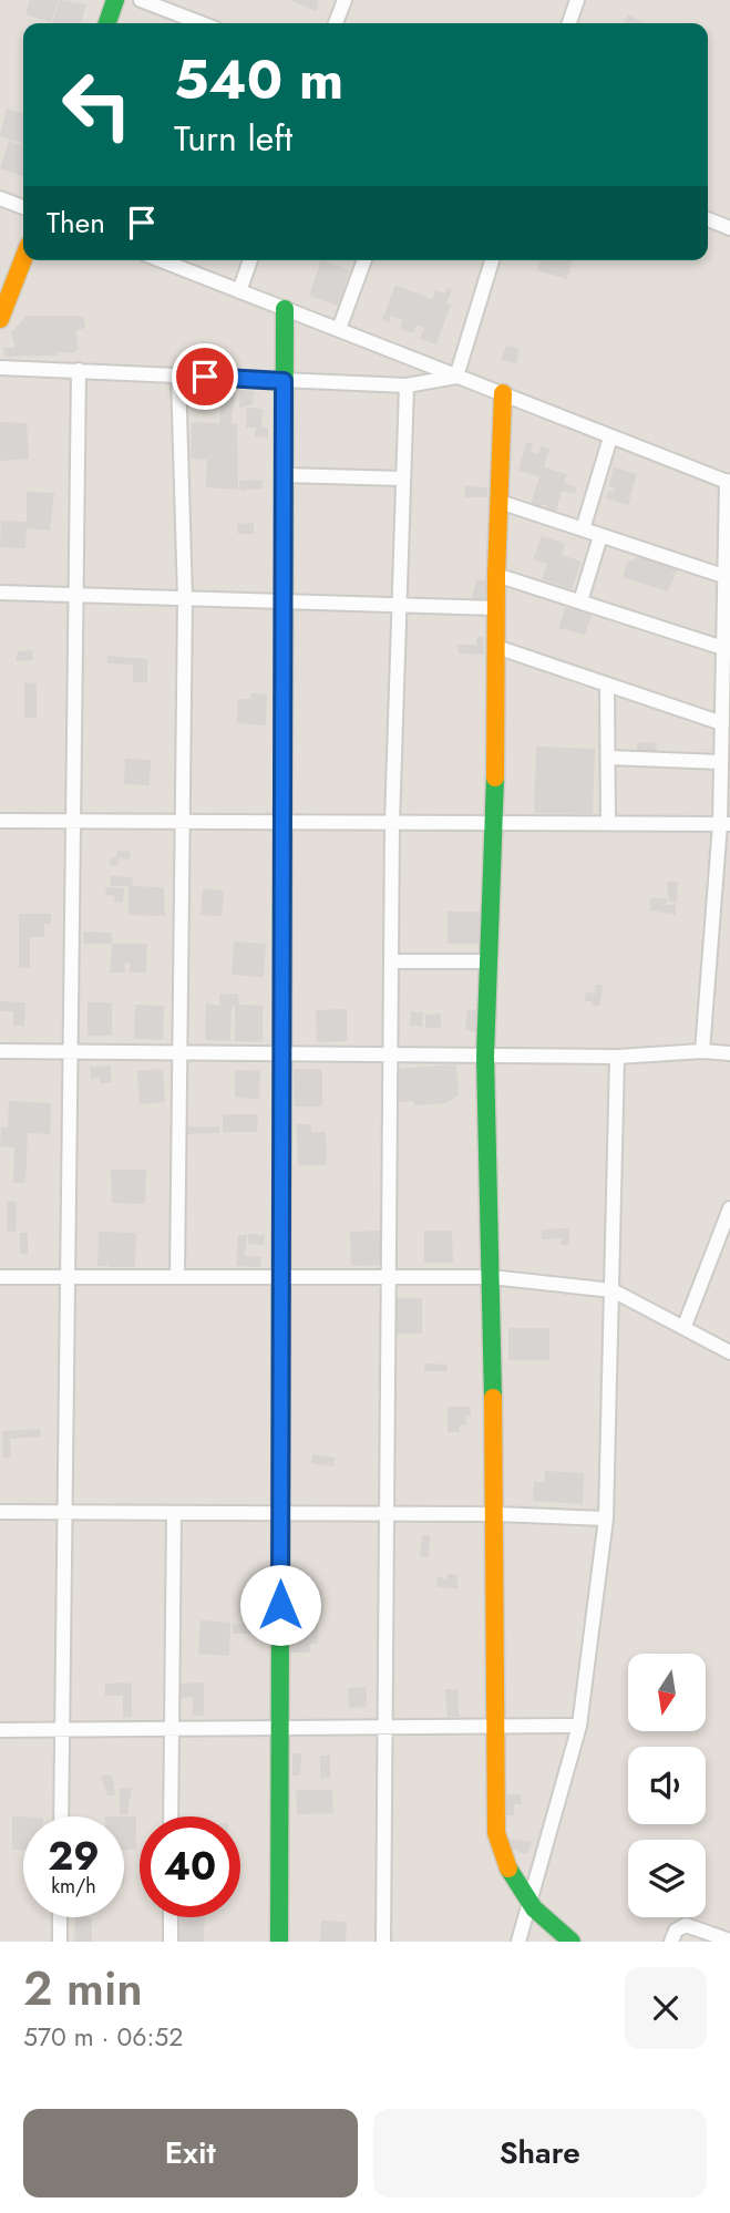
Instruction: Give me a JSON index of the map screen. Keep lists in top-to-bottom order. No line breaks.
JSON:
{"north":"bottom","page":{"turn":["540 m","Turn left"],"then":"Then","speed":"29 km/h","limit":"40","heading":["2 min","570 m · 06:52"],"buttons":["Exit","Share"]}}
